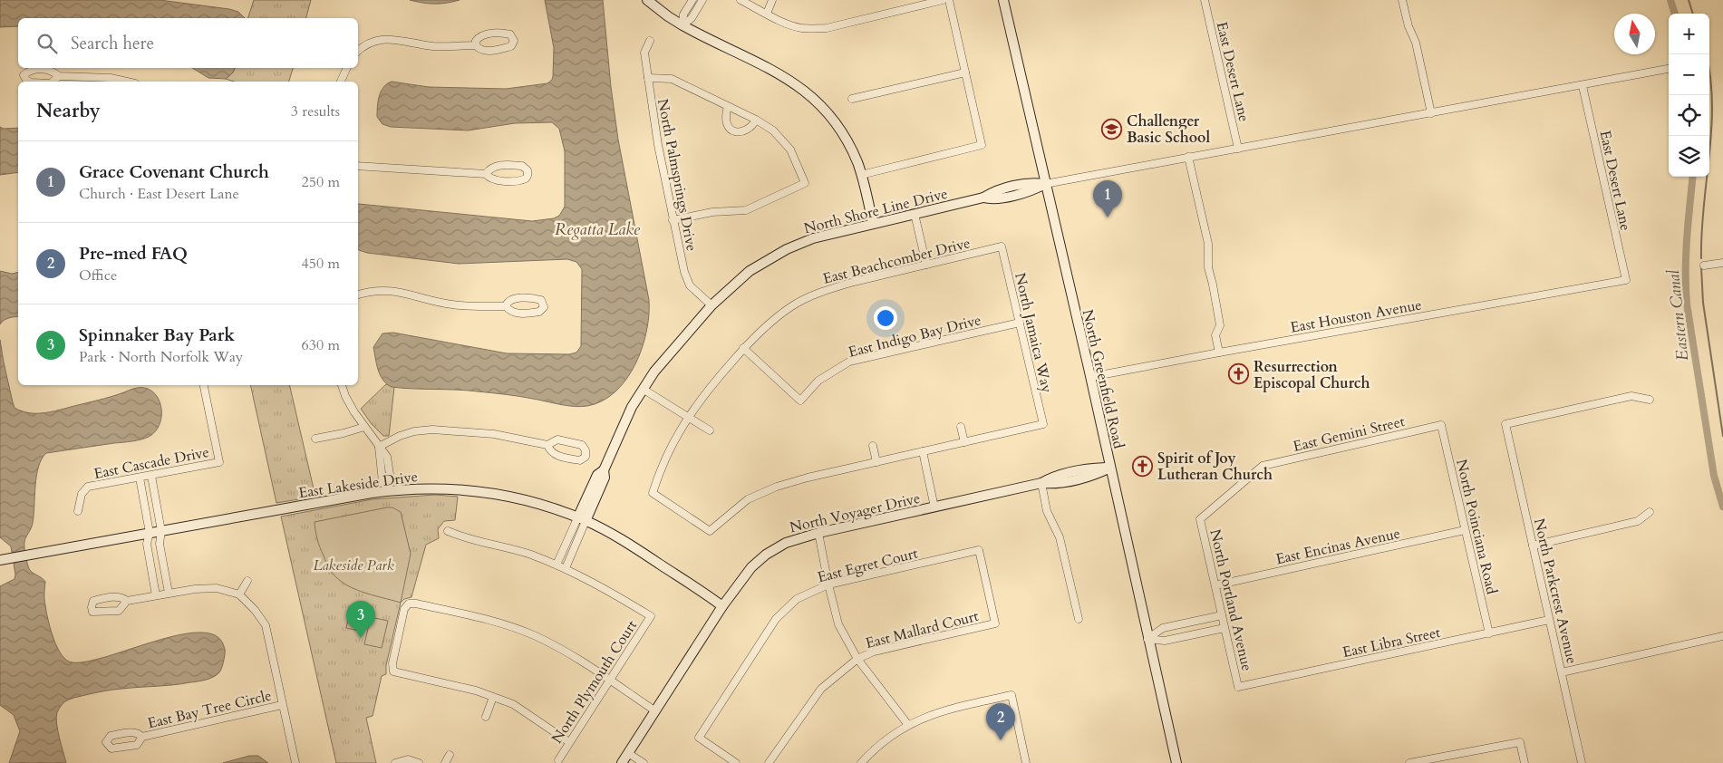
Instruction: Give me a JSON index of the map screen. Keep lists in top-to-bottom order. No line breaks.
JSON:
{"streets":{"street":["East Desert Lane","North Palmsprings Drive","North Shore Line Drive","East Beachcomber Drive","East Houston Avenue","North Jamaica Way","East Indigo Bay Drive","North Greenfield Road","East Gemini Street","East Cascade Drive","East Lakeside Drive","North Voyager Drive","North Poinciana Road","East Encinas Avenue","East Egret Court","North Parkcrest Avenue","North Portland Avenue","East Mallard Court","East Libra Street","North Plymouth Court","East Bay Tree Circle"]},"crossings":[["East Desert Lane","East Houston Avenue"],["North Palmsprings Drive","North Shore Line Drive"],["North Shore Line Drive","North Greenfield Road"],["North Shore Line Drive","East Lakeside Drive"],["East Beachcomber Drive","North Jamaica Way"],["East Beachcomber Drive","East Indigo Bay Drive"],["East Houston Avenue","North Greenfield Road"],["North Jamaica Way","East Indigo Bay Drive"],["North Greenfield Road","North Voyager Drive"],["East Gemini Street","North Poinciana Road"],["East Gemini Street","North Portland Avenue"],["East Lakeside Drive","North Voyager Drive"],["North Poinciana Road","East Encinas Avenue"],["North Poinciana Road","East Libra Street"],["East Encinas Avenue","North Portland Avenue"],["East Egret Court","East Mallard Court"],["North Parkcrest Avenue","East Libra Street"],["North Portland Avenue","East Libra Street"]],"water":["Regatta Lake","Eastern Canal"],"parks":["Lakeside Park"],"places":{"school or university":["Challenger Basic School"],"church":["Resurrection Episcopal Church","Spirit of Joy Lutheran Church"]},"north":"top","page":{"map_buttons":["+","−"],"search":"Search here","heading":["Nearby","3 results"],"list":[{"mark":"1","name":"Grace Covenant Church","note":"Church · East Desert Lane","value":"250 m"},{"mark":"2","name":"Pre-med FAQ","note":"Office","value":"450 m"},{"mark":"3","name":"Spinnaker Bay Park","note":"Park · North Norfolk Way","value":"630 m"}],"pins":["1","3","2"]}}
